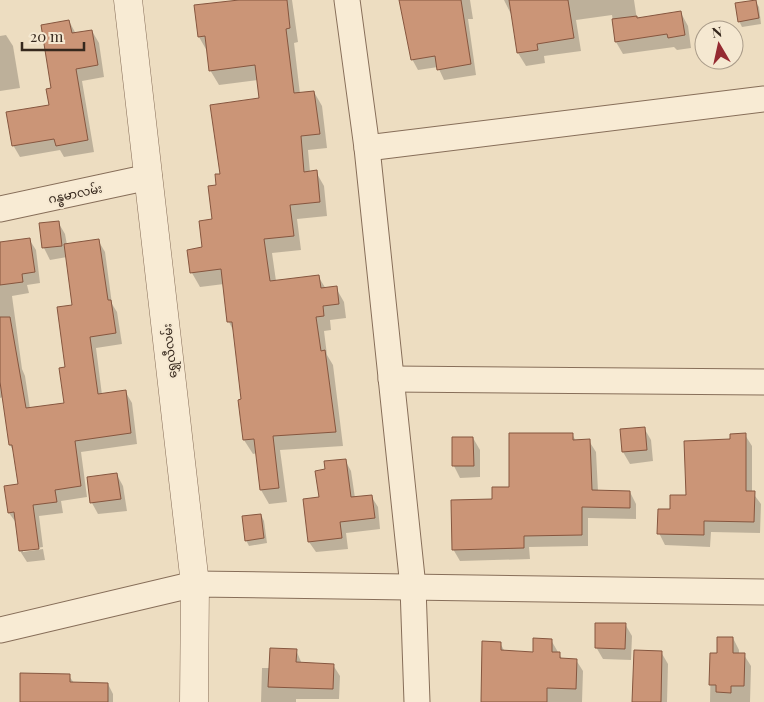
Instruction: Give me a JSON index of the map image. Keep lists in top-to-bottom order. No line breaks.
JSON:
{"streets":{"street":["ဂန္ဓမာလမ်း","ရွှေလီလမ်း"]},"crossings":[["ဂန္ဓမာလမ်း","ရွှေလီလမ်း"]],"scale_bar":"20 m","north":"top"}
